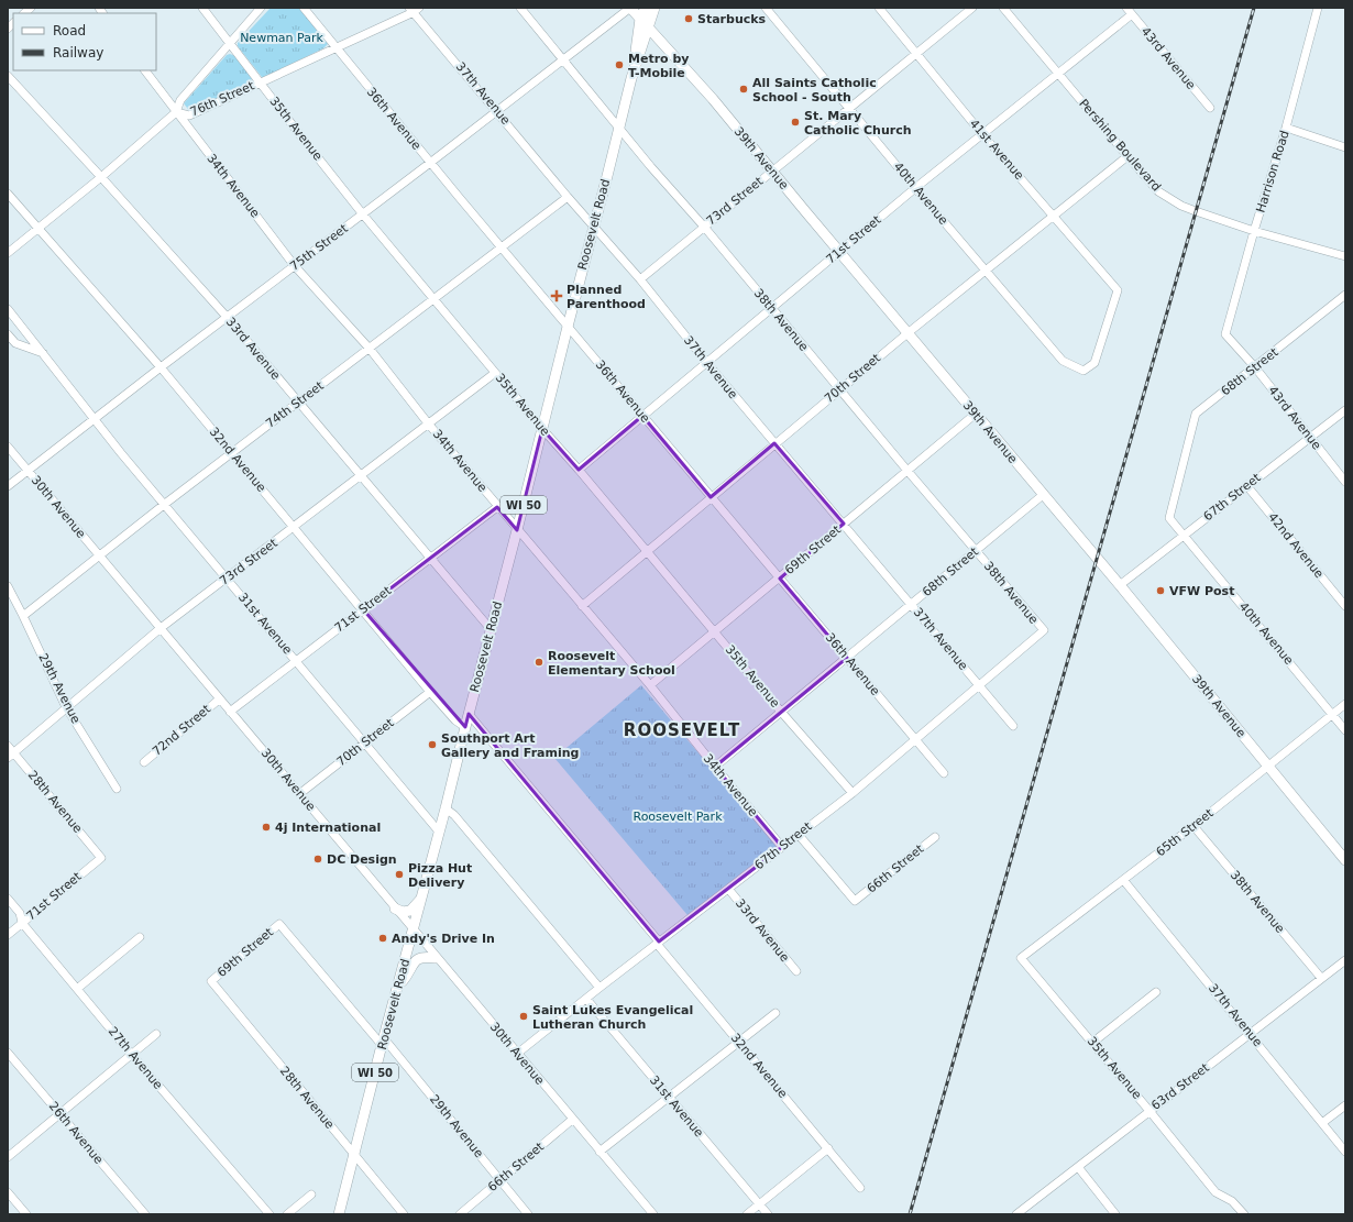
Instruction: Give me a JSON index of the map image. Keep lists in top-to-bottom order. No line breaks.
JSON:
{"streets":{"main road":["39th Avenue","Roosevelt Road","WI 50"],"street":["43rd Avenue","37th Avenue","76th Street","36th Avenue","35th Avenue","Pershing Boulevard","41st Avenue","Harrison Road","34th Avenue","40th Avenue","73rd Street","71st Street","75th Street","38th Avenue","33rd Avenue","68th Street","70th Street","74th Street","32nd Avenue","67th Street","30th Avenue","42nd Avenue","69th Street","31st Avenue","29th Avenue","72nd Street","28th Avenue","65th Street","66th Street","27th Avenue","63rd Street","26th Avenue"]},"crossings":[["43rd Avenue","Harrison Road"],["43rd Avenue","71st Street"],["43rd Avenue","68th Street"],["43rd Avenue","67th Street"],["37th Avenue","76th Street"],["37th Avenue","73rd Street"],["37th Avenue","Roosevelt Road"],["37th Avenue","71st Street"],["37th Avenue","75th Street"],["37th Avenue","68th Street"],["37th Avenue","70th Street"],["37th Avenue","74th Street"],["37th Avenue","67th Street"],["37th Avenue","69th Street"],["37th Avenue","65th Street"],["37th Avenue","63rd Street"],["76th Street","36th Avenue"],["76th Street","35th Avenue"],["76th Street","34th Avenue"],["76th Street","33rd Avenue"],["76th Street","32nd Avenue"],["36th Avenue","Roosevelt Road"],["36th Avenue","71st Street"],["36th Avenue","75th Street"],["36th Avenue","68th Street"],["36th Avenue","70th Street"],["36th Avenue","74th Street"],["36th Avenue","67th Street"],["36th Avenue","69th Street"],["35th Avenue","73rd Street"],["35th Avenue","Roosevelt Road"],["35th Avenue","71st Street"],["35th Avenue","75th Street"],["35th Avenue","68th Street"],["35th Avenue","70th Street"],["35th Avenue","74th Street"],["35th Avenue","67th Street"],["35th Avenue","69th Street"],["35th Avenue","65th Street"],["35th Avenue","63rd Street"],["Pershing Boulevard","Harrison Road"],["Pershing Boulevard","71st Street"],["Pershing Boulevard","70th Street"],["41st Avenue","40th Avenue"],["41st Avenue","73rd Street"],["41st Avenue","71st Street"],["41st Avenue","70th Street"],["39th Avenue","73rd Street"],["39th Avenue","71st Street"],["39th Avenue","75th Street"],["39th Avenue","68th Street"],["39th Avenue","70th Street"],["39th Avenue","67th Street"],["39th Avenue","WI 50"],["39th Avenue","69th Street"],["39th Avenue","65th Street"],["34th Avenue","73rd Street"],["34th Avenue","Roosevelt Road"],["34th Avenue","71st Street"],["34th Avenue","75th Street"],["34th Avenue","68th Street"],["34th Avenue","70th Street"],["34th Avenue","74th Street"],["34th Avenue","67th Street"],["34th Avenue","69th Street"],["40th Avenue","73rd Street"],["40th Avenue","71st Street"],["40th Avenue","68th Street"],["40th Avenue","70th Street"],["40th Avenue","67th Street"],["40th Avenue","65th Street"],["73rd Street","38th Avenue"],["73rd Street","33rd Avenue"],["73rd Street","32nd Avenue"],["73rd Street","30th Avenue"],["73rd Street","31st Avenue"],["73rd Street","29th Avenue"],["73rd Street","28th Avenue"],["Roosevelt Road","38th Avenue"],["Roosevelt Road","33rd Avenue"],["Roosevelt Road","32nd Avenue"],["Roosevelt Road","WI 50"],["Roosevelt Road","30th Avenue"],["Roosevelt Road","31st Avenue"],["Roosevelt Road","29th Avenue"],["Roosevelt Road","28th Avenue"],["71st Street","38th Avenue"],["71st Street","33rd Avenue"],["71st Street","32nd Avenue"],["71st Street","30th Avenue"],["71st Street","31st Avenue"],["71st Street","28th Avenue"],["71st Street","27th Avenue"],["75th Street","38th Avenue"],["75th Street","33rd Avenue"],["75th Street","32nd Avenue"],["75th Street","30th Avenue"],["75th Street","31st Avenue"],["38th Avenue","68th Street"],["38th Avenue","70th Street"],["38th Avenue","67th Street"],["38th Avenue","69th Street"],["38th Avenue","65th Street"],["38th Avenue","63rd Street"],["33rd Avenue","74th Street"],["33rd Avenue","67th Street"],["70th Street","32nd Avenue"],["70th Street","30th Avenue"],["70th Street","31st Avenue"],["74th Street","32nd Avenue"],["74th Street","30th Avenue"],["74th Street","31st Avenue"],["74th Street","29th Avenue"],["32nd Avenue","67th Street"],["67th Street","30th Avenue"],["67th Street","42nd Avenue"],["67th Street","31st Avenue"],["67th Street","66th Street"],["30th Avenue","72nd Street"],["30th Avenue","66th Street"],["69th Street","29th Avenue"],["69th Street","28th Avenue"],["29th Avenue","66th Street"]],"districts":["ROOSEVELT"],"parks":["Newman Park","Roosevelt Park"],"places":{"other":["Starbucks","Metro by T-Mobile","All Saints Catholic School - South","St. Mary Catholic Church","VFW Post","Roosevelt Elementary School","Southport Art Gallery and Framing","4j International","DC Design","Pizza Hut Delivery","Andy's Drive In","Saint Lukes Evangelical Lutheran Church"],"health":["Planned Parenthood"]},"legend":["Road","Railway"]}
